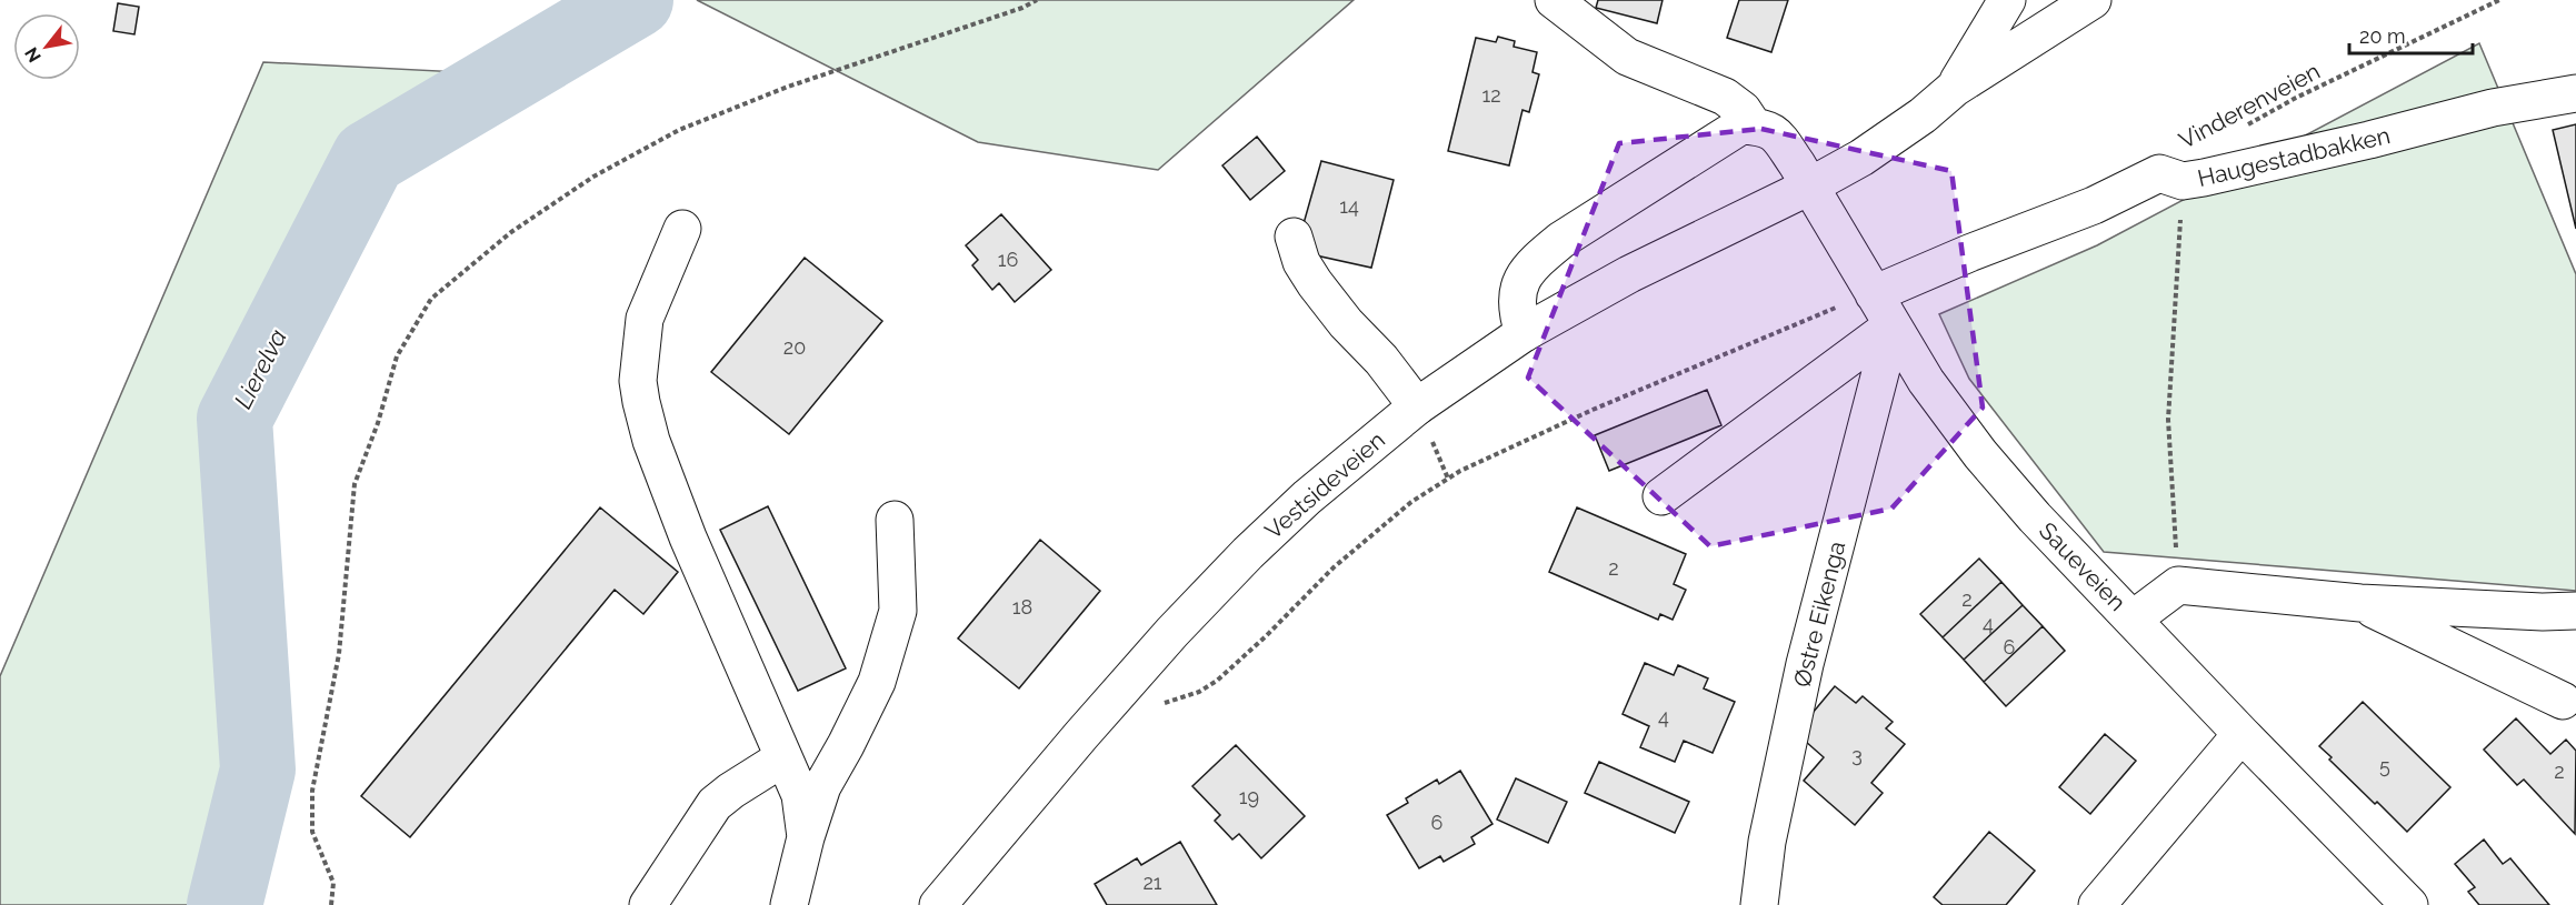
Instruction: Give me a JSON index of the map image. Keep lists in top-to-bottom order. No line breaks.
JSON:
{"streets":{"street":["Haugestadbakken","Vestsideveien","Saueveien","Østre Eikenga"],"path":["Vinderenveien"]},"crossings":[["Haugestadbakken","Saueveien"],["Vestsideveien","Saueveien"],["Saueveien","Østre Eikenga"]],"water":["Lierelva"],"house_numbers":["12","14","16","20","2","2","18","4","6","4","3","5","2","19","6","21"],"scale_bar":"20 m","north":"bottom left"}
